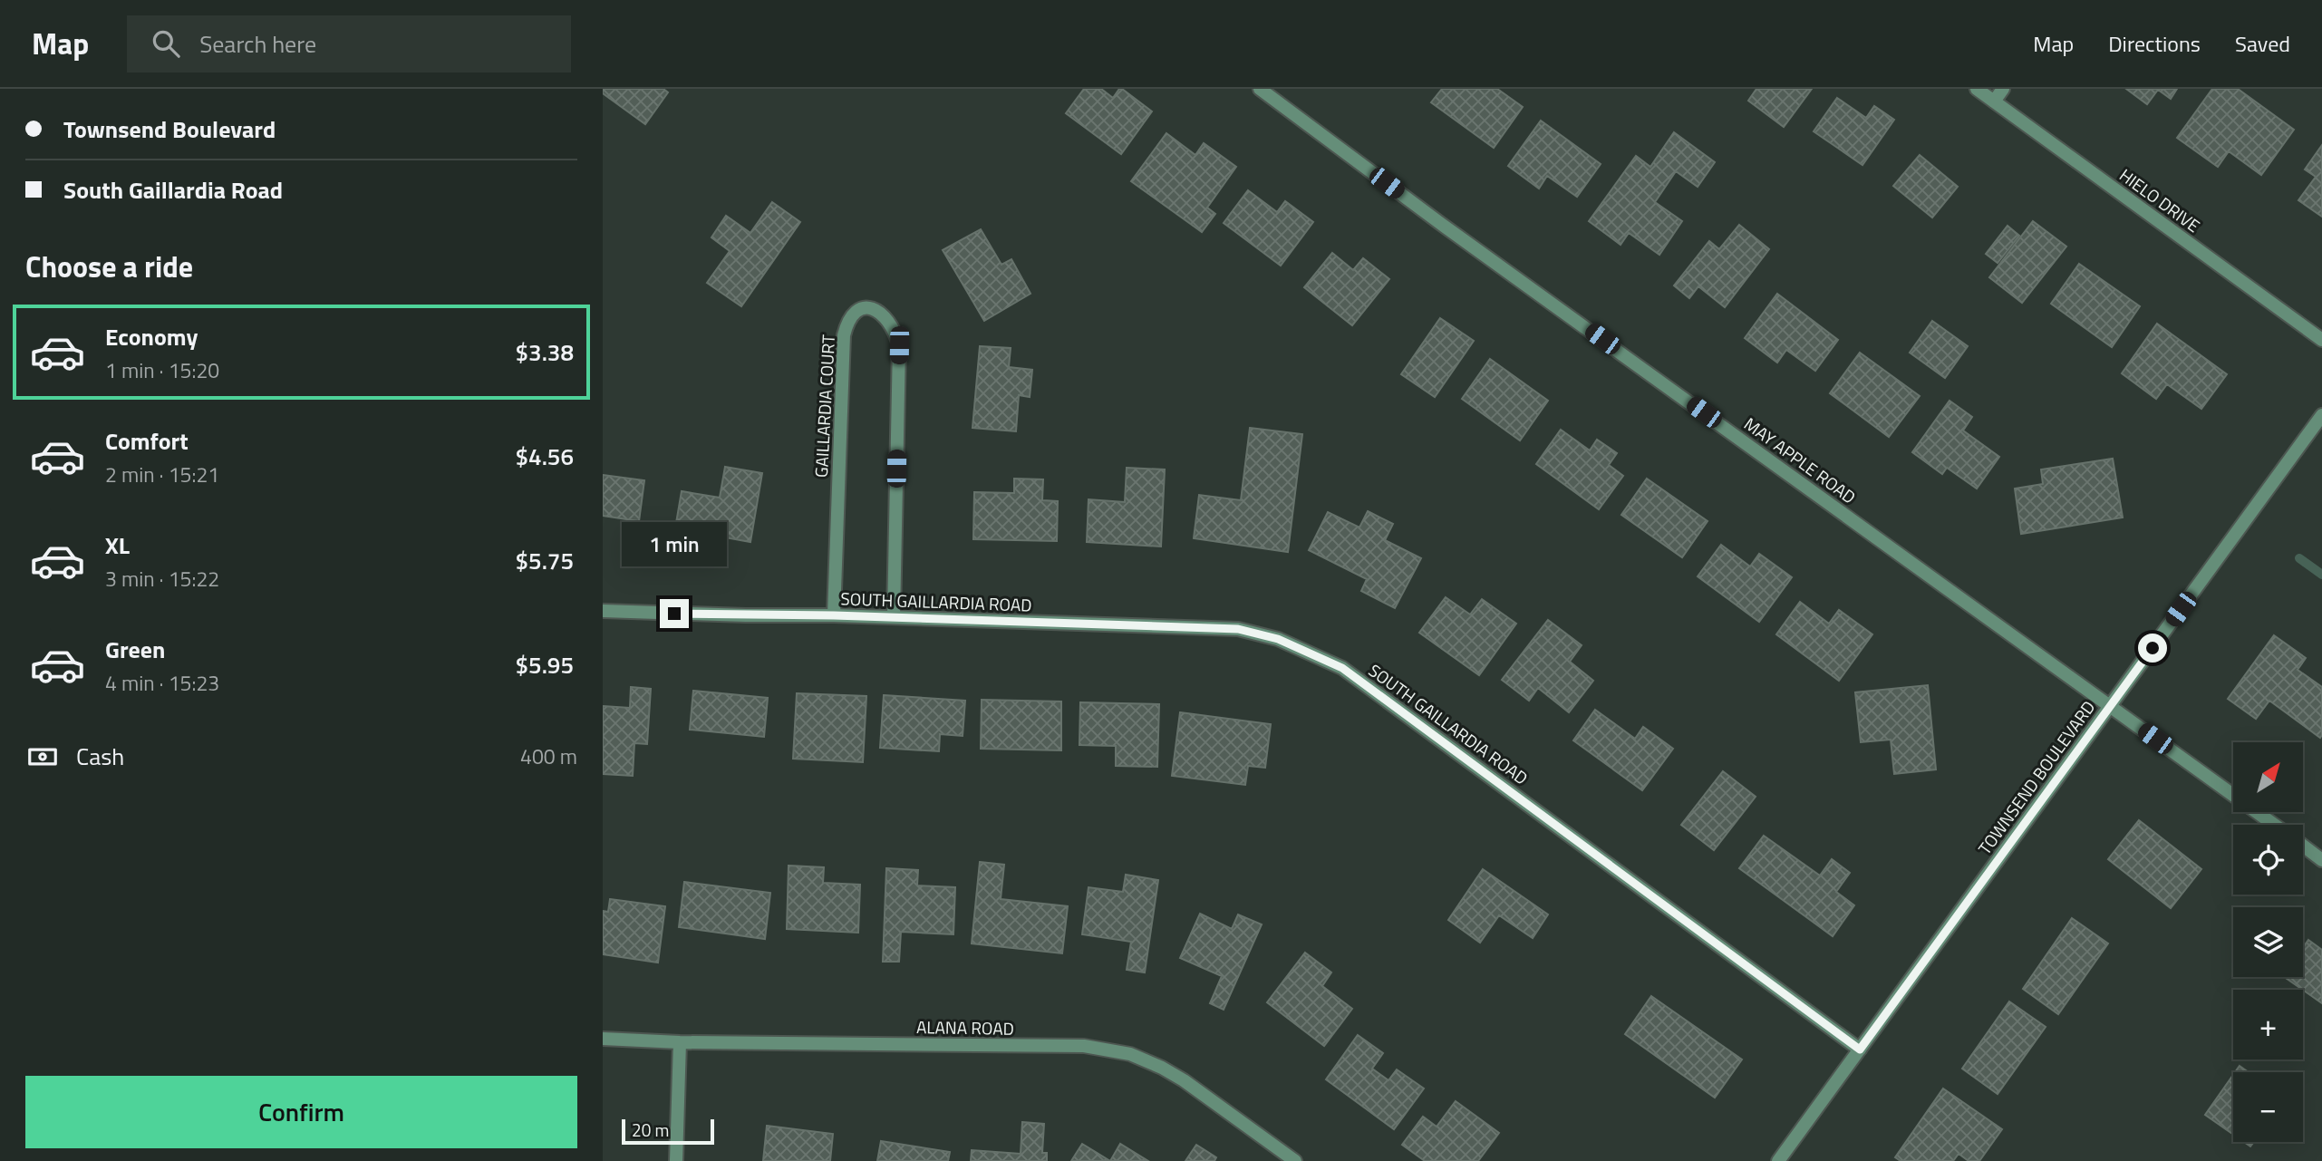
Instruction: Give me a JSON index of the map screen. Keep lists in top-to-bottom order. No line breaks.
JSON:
{"streets":{"street":["HIELO DRIVE","GAILLARDIA COURT","MAY APPLE ROAD","SOUTH GAILLARDIA ROAD","TOWNSEND BOULEVARD","ALANA ROAD"]},"crossings":[["GAILLARDIA COURT","SOUTH GAILLARDIA ROAD"],["MAY APPLE ROAD","TOWNSEND BOULEVARD"],["SOUTH GAILLARDIA ROAD","TOWNSEND BOULEVARD"]],"scale_bar":"20 m","north":"top right","page":{"header":"Map","search":"Search here","nav":["Map","Directions","Saved"],"banner":["Townsend Boulevard","South Gaillardia Road"],"heading":"Choose a ride","list":[{"name":"Economy","note":"1 min · 15:20","value":"$3.38"},{"name":"Comfort","note":"2 min · 15:21","value":"$4.56"},{"name":"XL","note":"3 min · 15:22","value":"$5.75"},{"name":"Green","note":"4 min · 15:23","value":"$5.95"}],"bubble":"1 min","pay":["Cash","400 m"],"map_buttons":["+","−"],"buttons":"Confirm","scale":"20 m"}}
